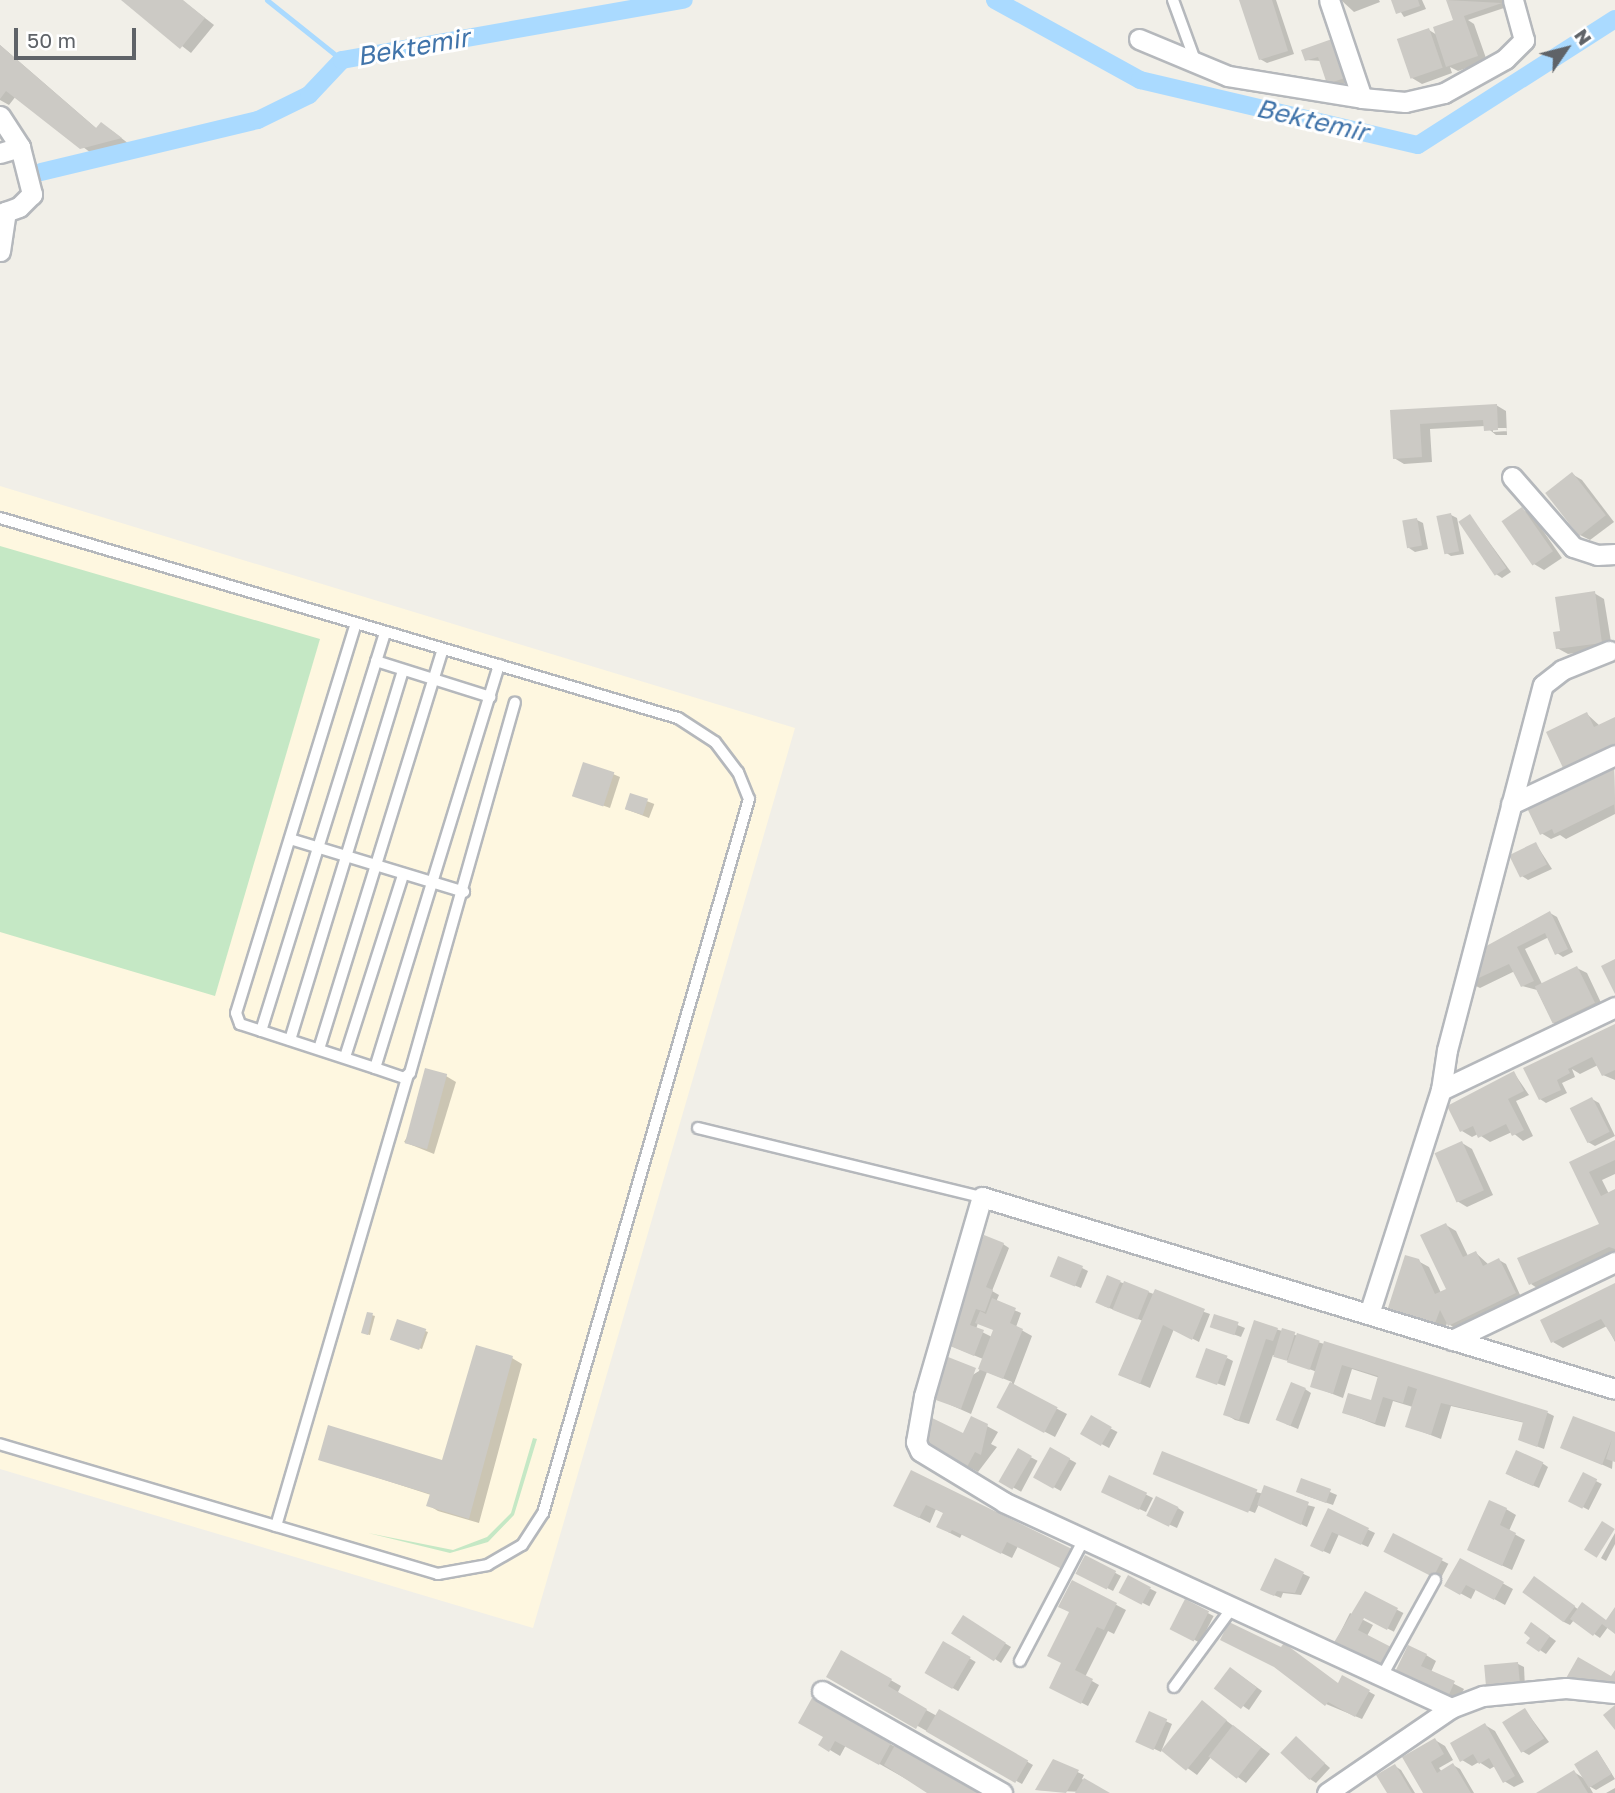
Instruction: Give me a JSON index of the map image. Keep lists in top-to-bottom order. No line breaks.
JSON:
{"water":["Bektemir"],"scale_bar":"50 m","north":"top right"}
